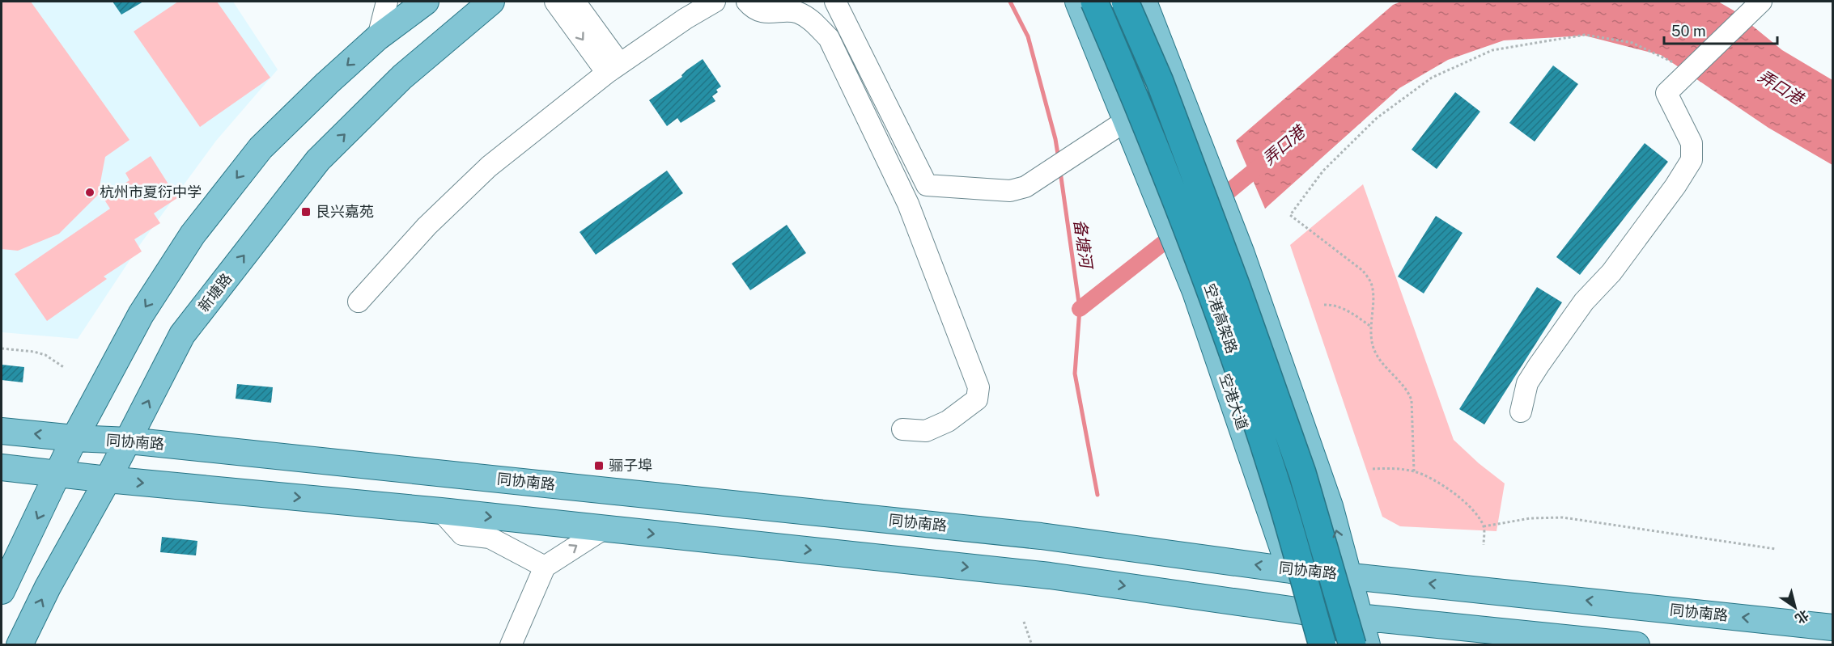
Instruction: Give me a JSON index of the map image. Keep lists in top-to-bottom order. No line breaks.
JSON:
{"streets":{"highway":["空港高架路"],"main road":["新塘路","空港大道","同协南路"]},"crossings":[["新塘路","同协南路"],["空港大道","同协南路"]],"water":["弄口港","备塘河"],"places":{"other":["杭州市夏衍中学"],"transit":["艮兴嘉苑","骊子埠"]},"scale_bar":"50 m","north":"bottom right"}
